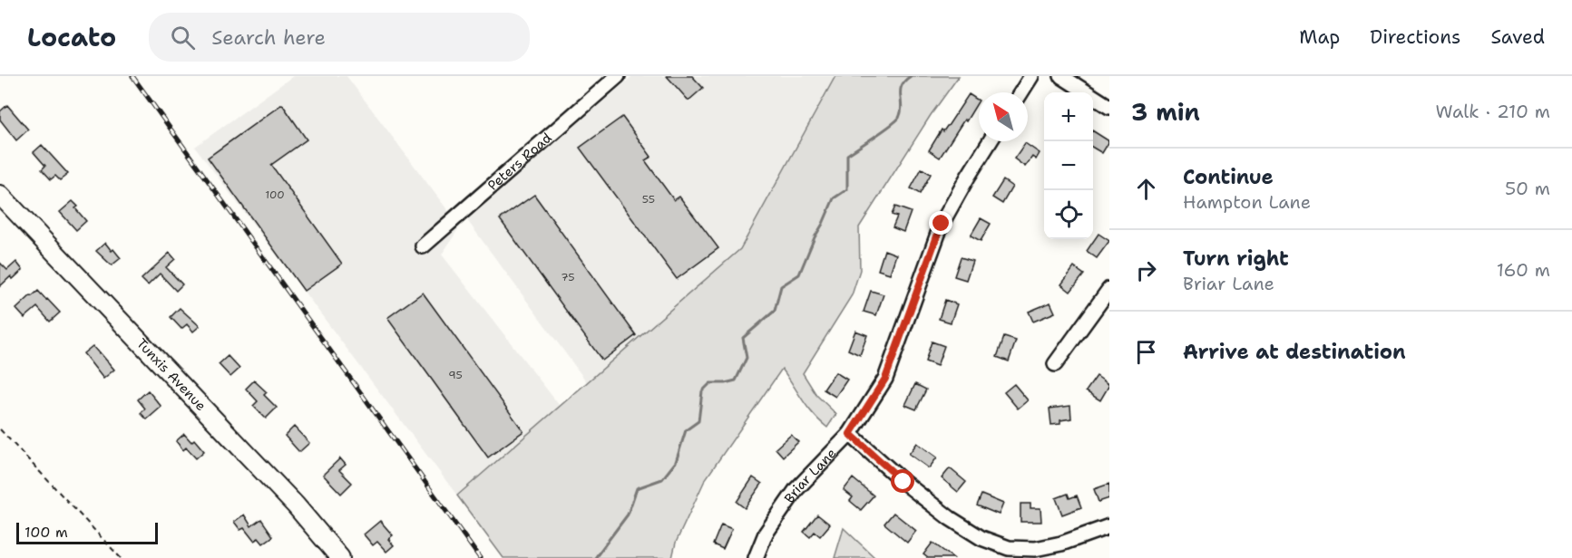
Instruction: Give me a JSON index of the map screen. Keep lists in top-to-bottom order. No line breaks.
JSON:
{"streets":{"main road":["Tunxis Avenue"],"street":["Peters Road","Briar Lane"]},"house_numbers":["100","55","75","95"],"scale_bar":"100 m","north":"top left","page":{"header":"Locato","search":"Search here","nav":["Map","Directions","Saved"],"heading":["3 min","Walk · 210 m"],"map_buttons":["+","−"],"list":[["Continue","Hampton Lane","50 m"],["Turn right","Briar Lane","160 m"],"Arrive at destination"],"scale":"100 m"}}
